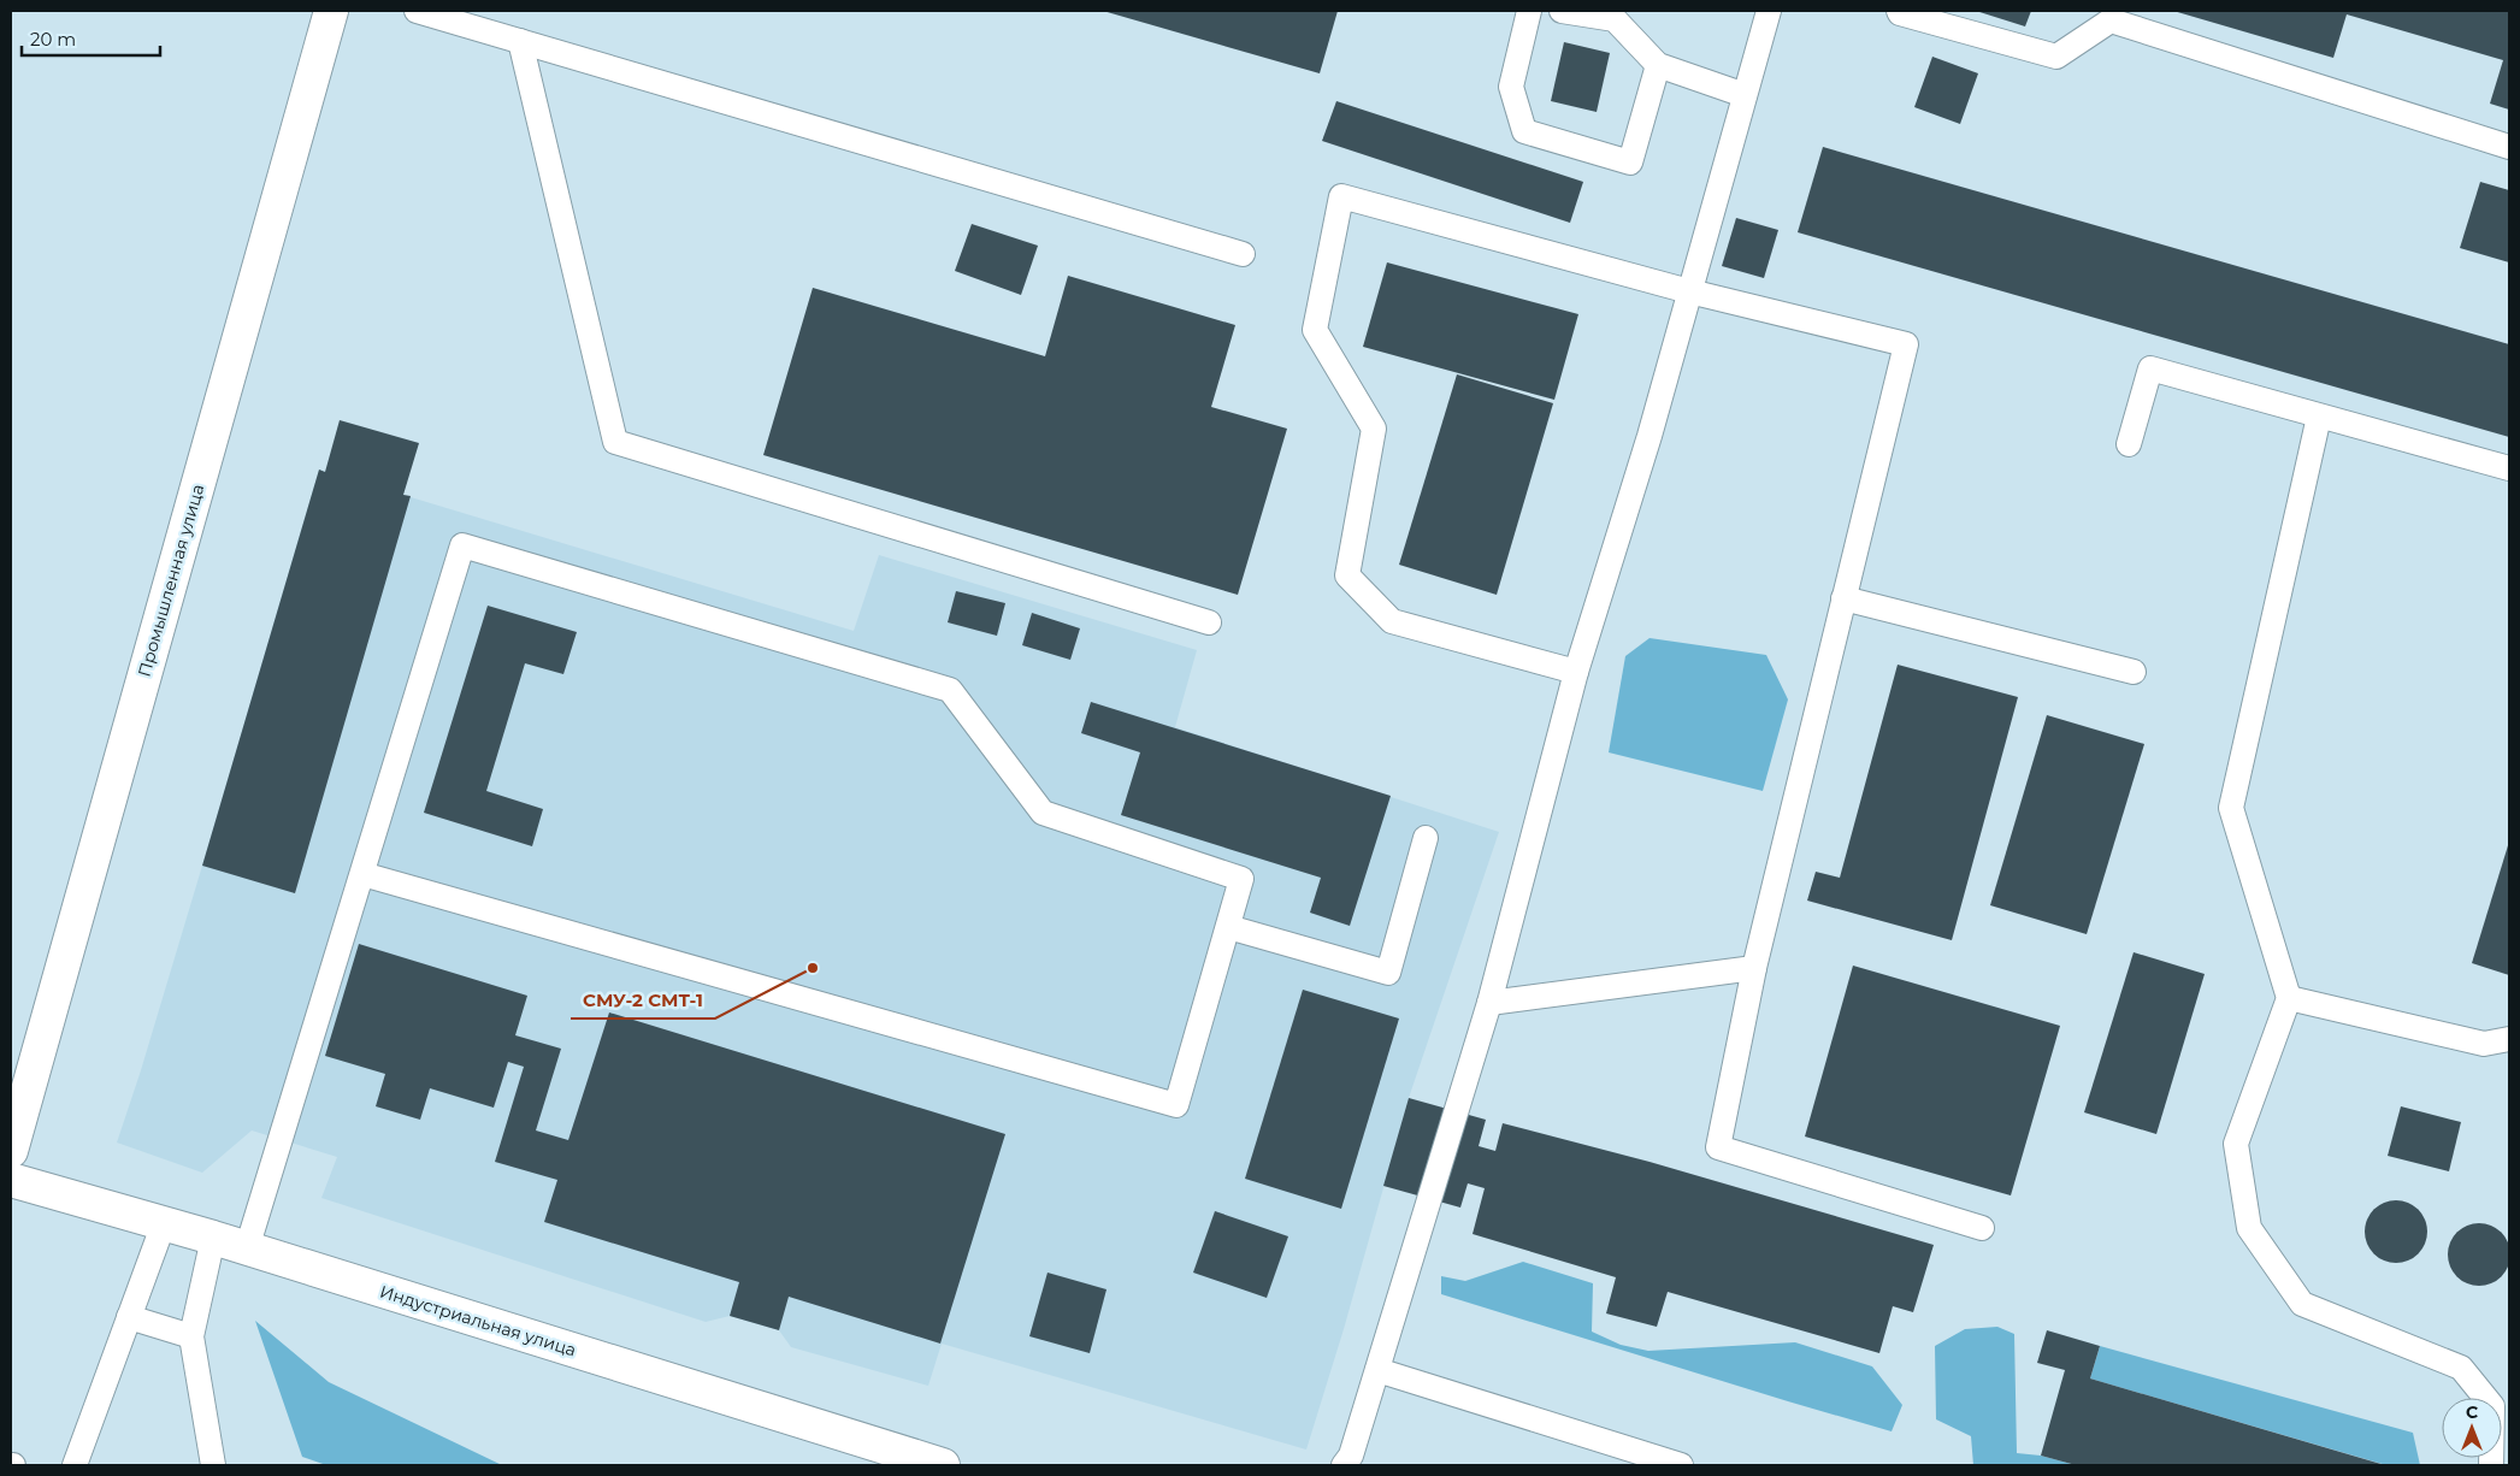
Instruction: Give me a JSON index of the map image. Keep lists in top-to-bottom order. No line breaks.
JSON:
{"streets":{"street":["Промышленная улица","Индустриальная улица"]},"places":["СМУ-2 СМТ-1"],"scale_bar":"20 m","north":"top"}
